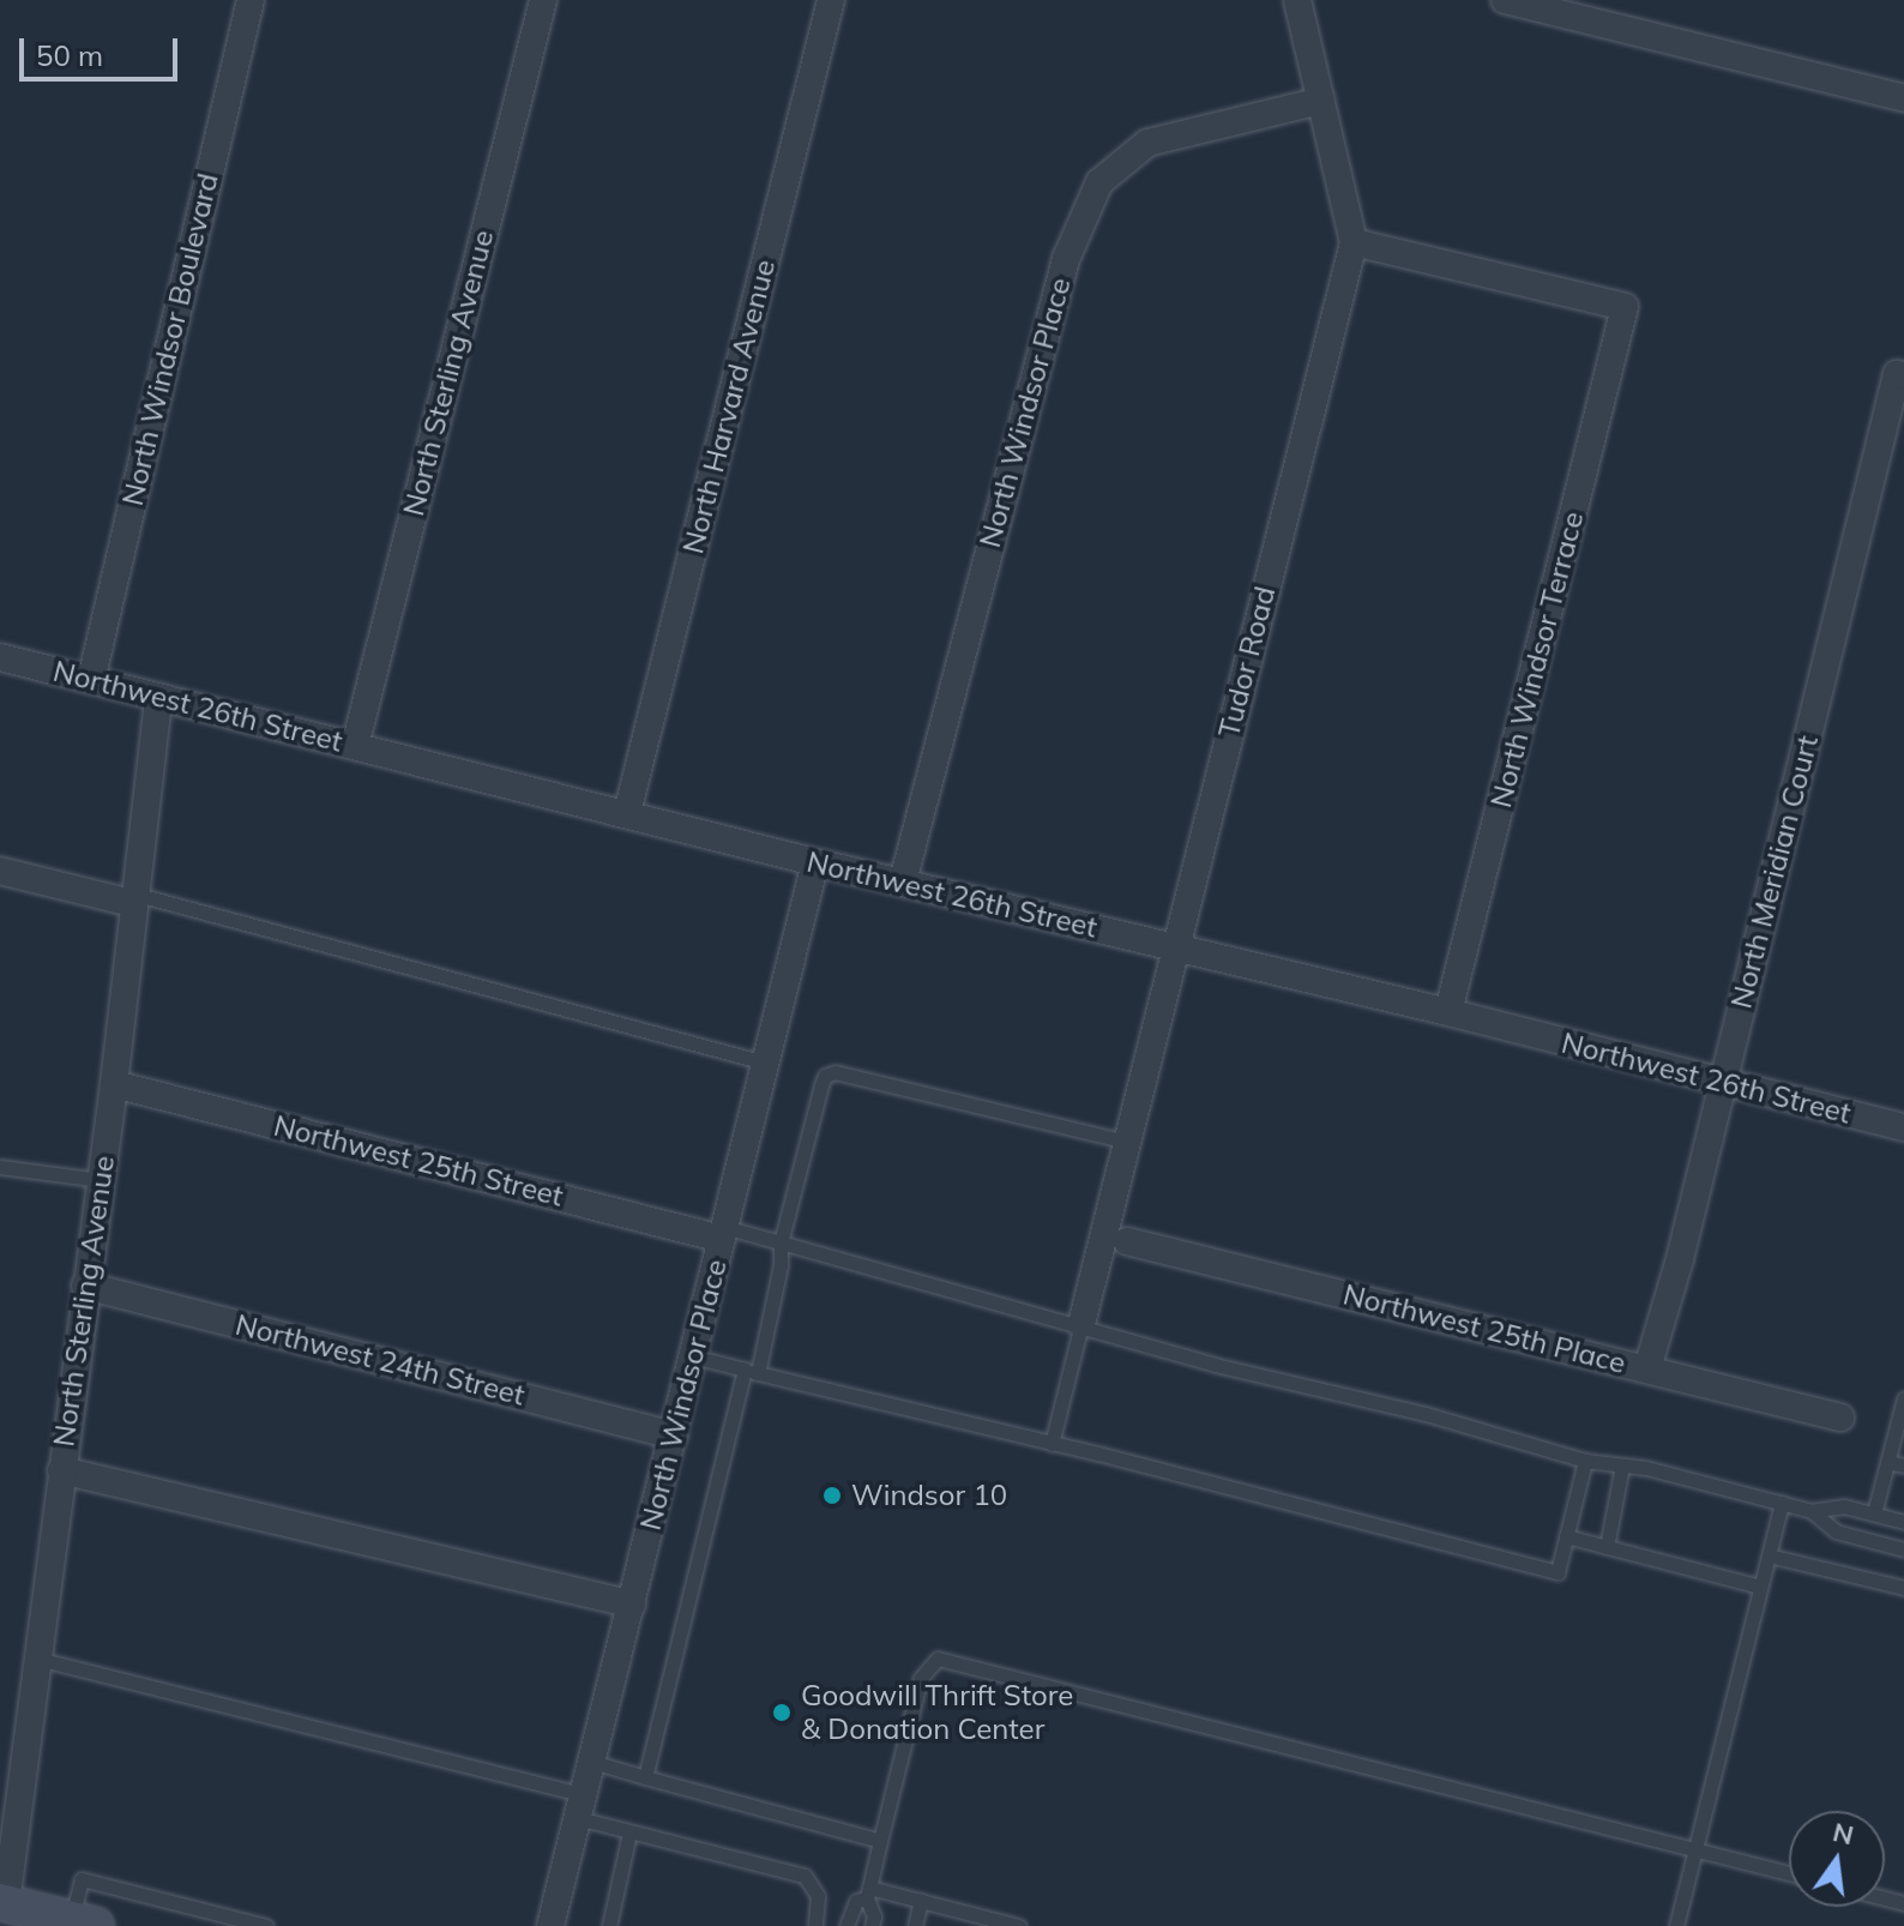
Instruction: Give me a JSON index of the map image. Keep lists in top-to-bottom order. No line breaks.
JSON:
{"streets":{"street":["North Windsor Boulevard","North Sterling Avenue","North Harvard Avenue","North Windsor Place","North Windsor Terrace","Tudor Road","Northwest 26th Street","North Meridian Court","Northwest 25th Street","Northwest 25th Place","Northwest 24th Street"]},"crossings":[["North Windsor Boulevard","Northwest 26th Street"],["North Sterling Avenue","Northwest 26th Street"],["North Sterling Avenue","Northwest 25th Street"],["North Sterling Avenue","Northwest 24th Street"],["North Harvard Avenue","Northwest 26th Street"],["North Windsor Place","Tudor Road"],["North Windsor Place","Northwest 26th Street"],["North Windsor Place","Northwest 25th Street"],["North Windsor Place","Northwest 24th Street"],["North Windsor Terrace","Tudor Road"],["North Windsor Terrace","Northwest 26th Street"],["Tudor Road","Northwest 26th Street"],["Northwest 26th Street","North Meridian Court"],["North Meridian Court","Northwest 25th Place"]],"places":["Windsor 10","Goodwill Thrift Store & Donation Center"],"scale_bar":"50 m","north":"top"}
